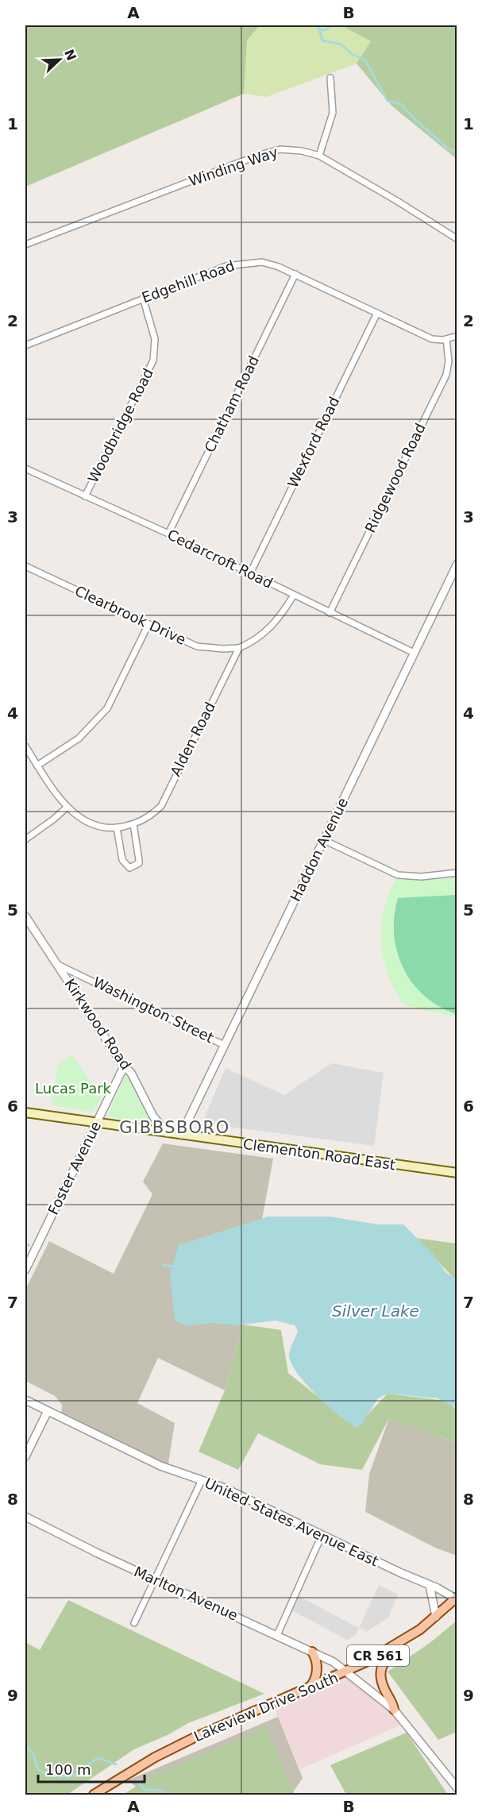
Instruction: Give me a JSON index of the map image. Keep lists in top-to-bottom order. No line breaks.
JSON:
{"streets":{"main road":["Clementon Road East","CR 561","Lakeview Drive South"],"street":["Winding Way","Edgehill Road","Chatham Road","Woodbridge Road","Wexford Road","Ridgewood Road","Cedarcroft Road","Clearbrook Drive","Alden Road","Haddon Avenue","Washington Street","Kirkwood Road","Foster Avenue","United States Avenue East","Marlton Avenue"]},"crossings":[["Edgehill Road","Chatham Road"],["Edgehill Road","Woodbridge Road"],["Edgehill Road","Wexford Road"],["Edgehill Road","Ridgewood Road"],["Chatham Road","Cedarcroft Road"],["Woodbridge Road","Cedarcroft Road"],["Wexford Road","Cedarcroft Road"],["Ridgewood Road","Cedarcroft Road"],["Cedarcroft Road","Haddon Avenue"],["Clearbrook Drive","Alden Road"],["Haddon Avenue","Washington Street"],["Haddon Avenue","Clementon Road East"],["Washington Street","Kirkwood Road"],["Kirkwood Road","Clementon Road East"],["Kirkwood Road","Foster Avenue"],["Clementon Road East","Foster Avenue"],["United States Avenue East","Lakeview Drive South"],["Marlton Avenue","Lakeview Drive South"]],"districts":["GIBBSBORO"],"water":["Silver Lake"],"parks":["Lucas Park"],"scale_bar":"100 m","north":"top right","grid":{"columns":["A","B"],"rows":["1","2","3","4","5","6","7","8","9"]}}
